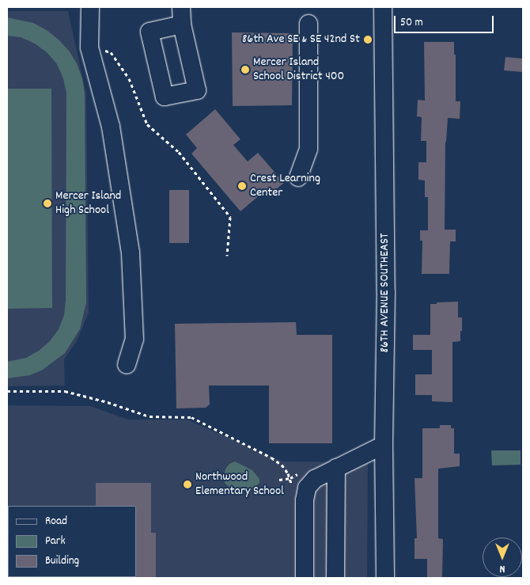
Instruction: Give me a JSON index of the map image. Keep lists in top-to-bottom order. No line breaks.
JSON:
{"streets":{"street":["86TH AVENUE SOUTHEAST"]},"places":["86th Ave SE & SE 42nd St","Mercer Island School District 400","Crest Learning Center","Mercer Island High School","Northwood Elementary School"],"legend":["Road","Park","Building"],"scale_bar":"50 m","north":"bottom"}
